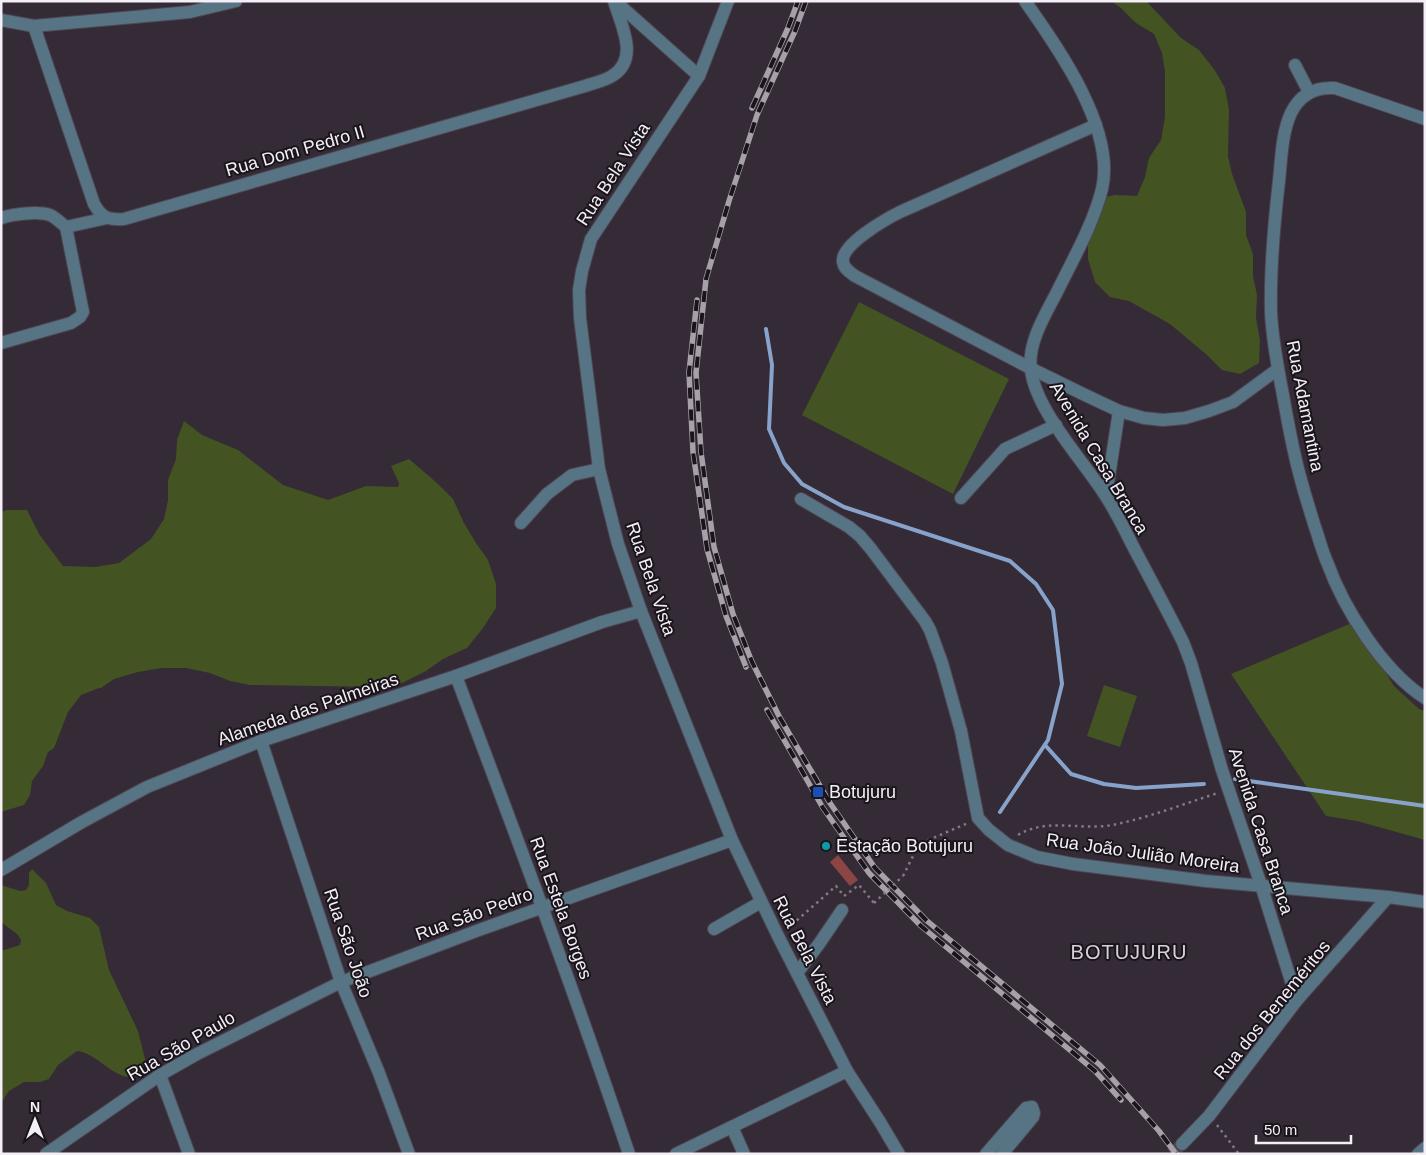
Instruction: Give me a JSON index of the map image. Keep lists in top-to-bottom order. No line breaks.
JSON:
{"streets":{"street":["Rua Dom Pedro II","Rua Bela Vista","Rua Adamantina","Avenida Casa Branca","Alameda das Palmeiras","Rua João Julião Moreira","Rua Estela Borges","Rua São Pedro","Rua São João","Rua dos Beneméritos","Rua São Paulo"]},"crossings":[["Rua Bela Vista","Alameda das Palmeiras"],["Rua Bela Vista","Rua São Pedro"],["Avenida Casa Branca","Rua João Julião Moreira"],["Avenida Casa Branca","Rua dos Beneméritos"],["Alameda das Palmeiras","Rua Estela Borges"],["Alameda das Palmeiras","Rua São João"],["Rua João Julião Moreira","Rua dos Beneméritos"],["Rua Estela Borges","Rua São Pedro"],["Rua São Pedro","Rua São João"],["Rua São Pedro","Rua São Paulo"],["Rua São João","Rua São Paulo"]],"districts":["BOTUJURU"],"places":{"transit":["Botujuru"],"other":["Estação Botujuru"]},"scale_bar":"50 m","north":"top"}
